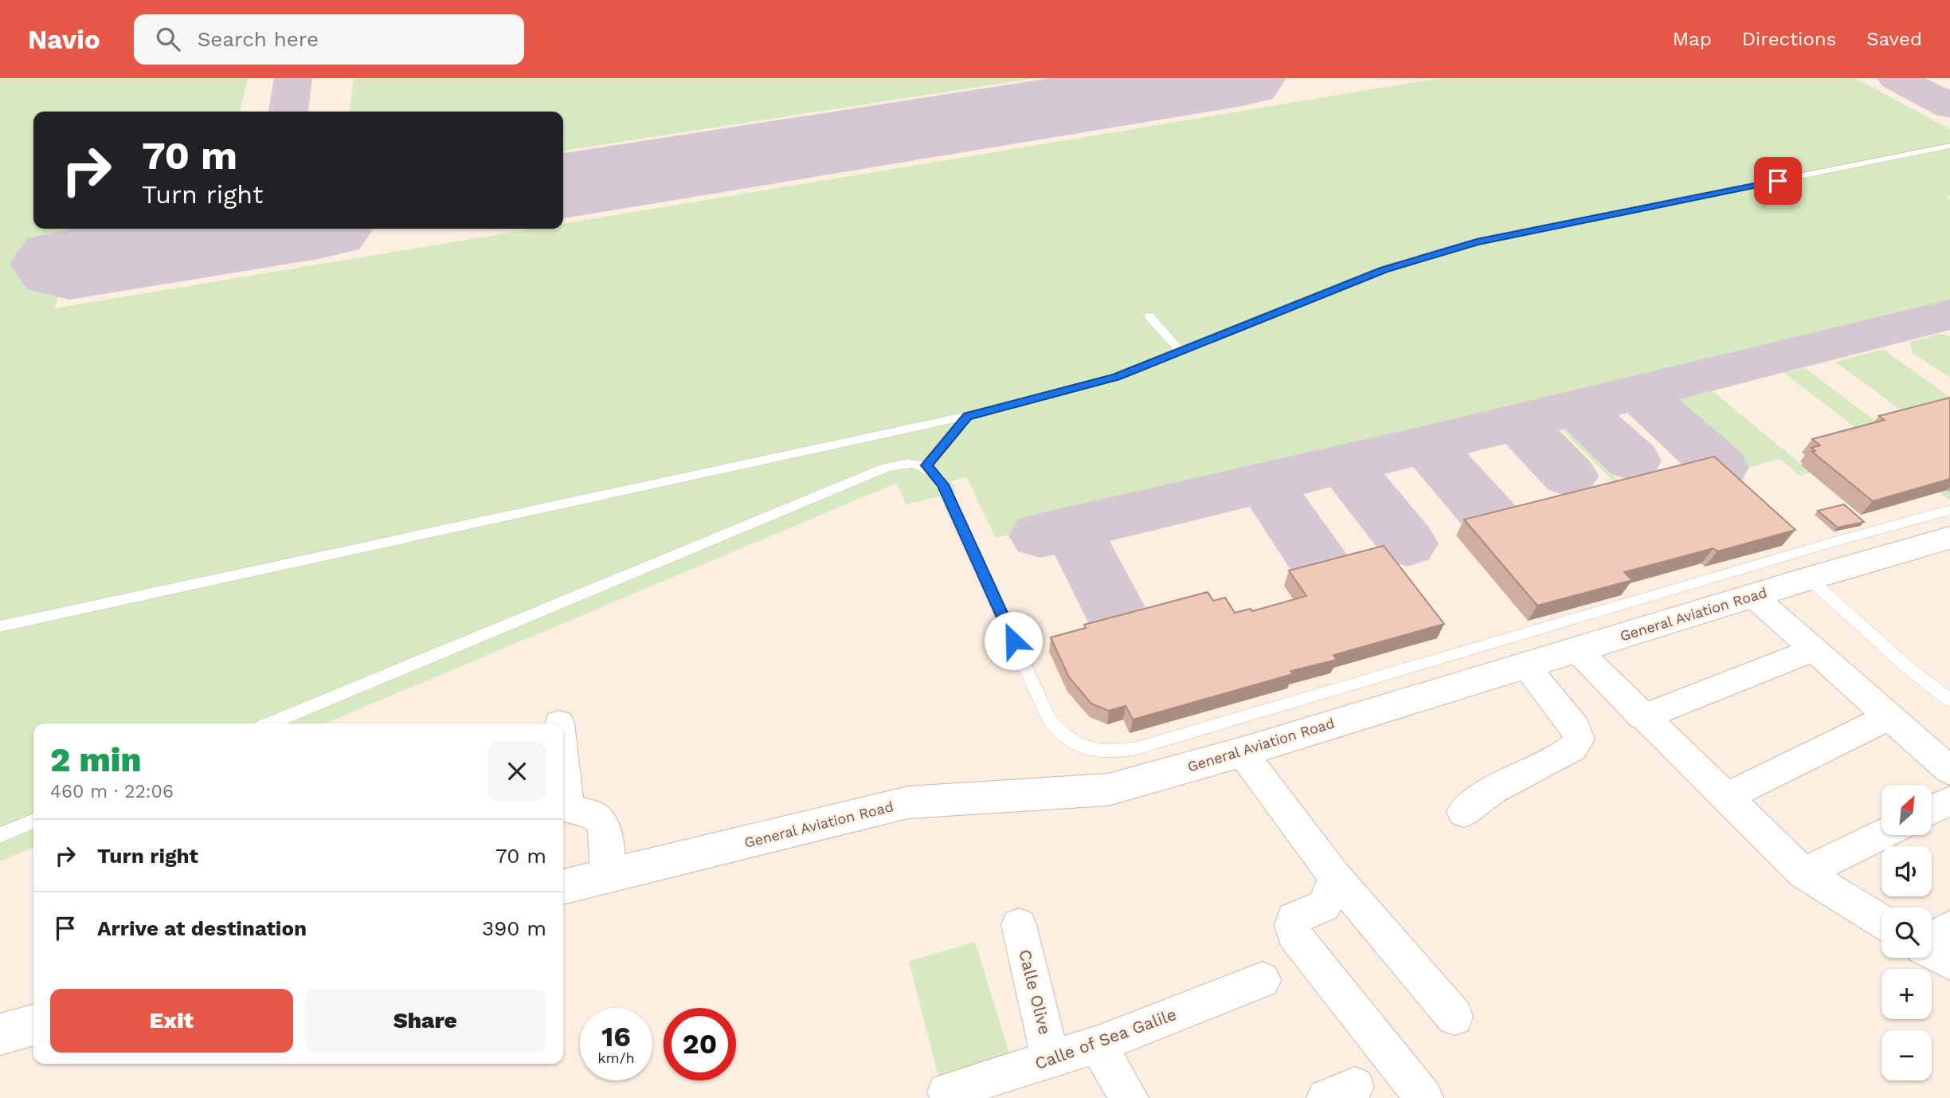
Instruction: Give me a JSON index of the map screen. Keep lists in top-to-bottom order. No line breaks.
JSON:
{"streets":{"main road":["General Aviation Road"],"street":["Calle Olive","Calle of Sea Galile"]},"crossings":[["Calle Olive","Calle of Sea Galile"]],"north":"top right","page":{"header":"Navio","search":"Search here","nav":["Map","Directions","Saved"],"turn":["70 m","Turn right"],"heading":["2 min","460 m · 22:06"],"map_buttons":["+","−"],"list":[{"name":"Turn right","value":"70 m"},{"name":"Arrive at destination","value":"390 m"}],"buttons":["Exit","Share"],"speed":"16 km/h","limit":"20"}}
